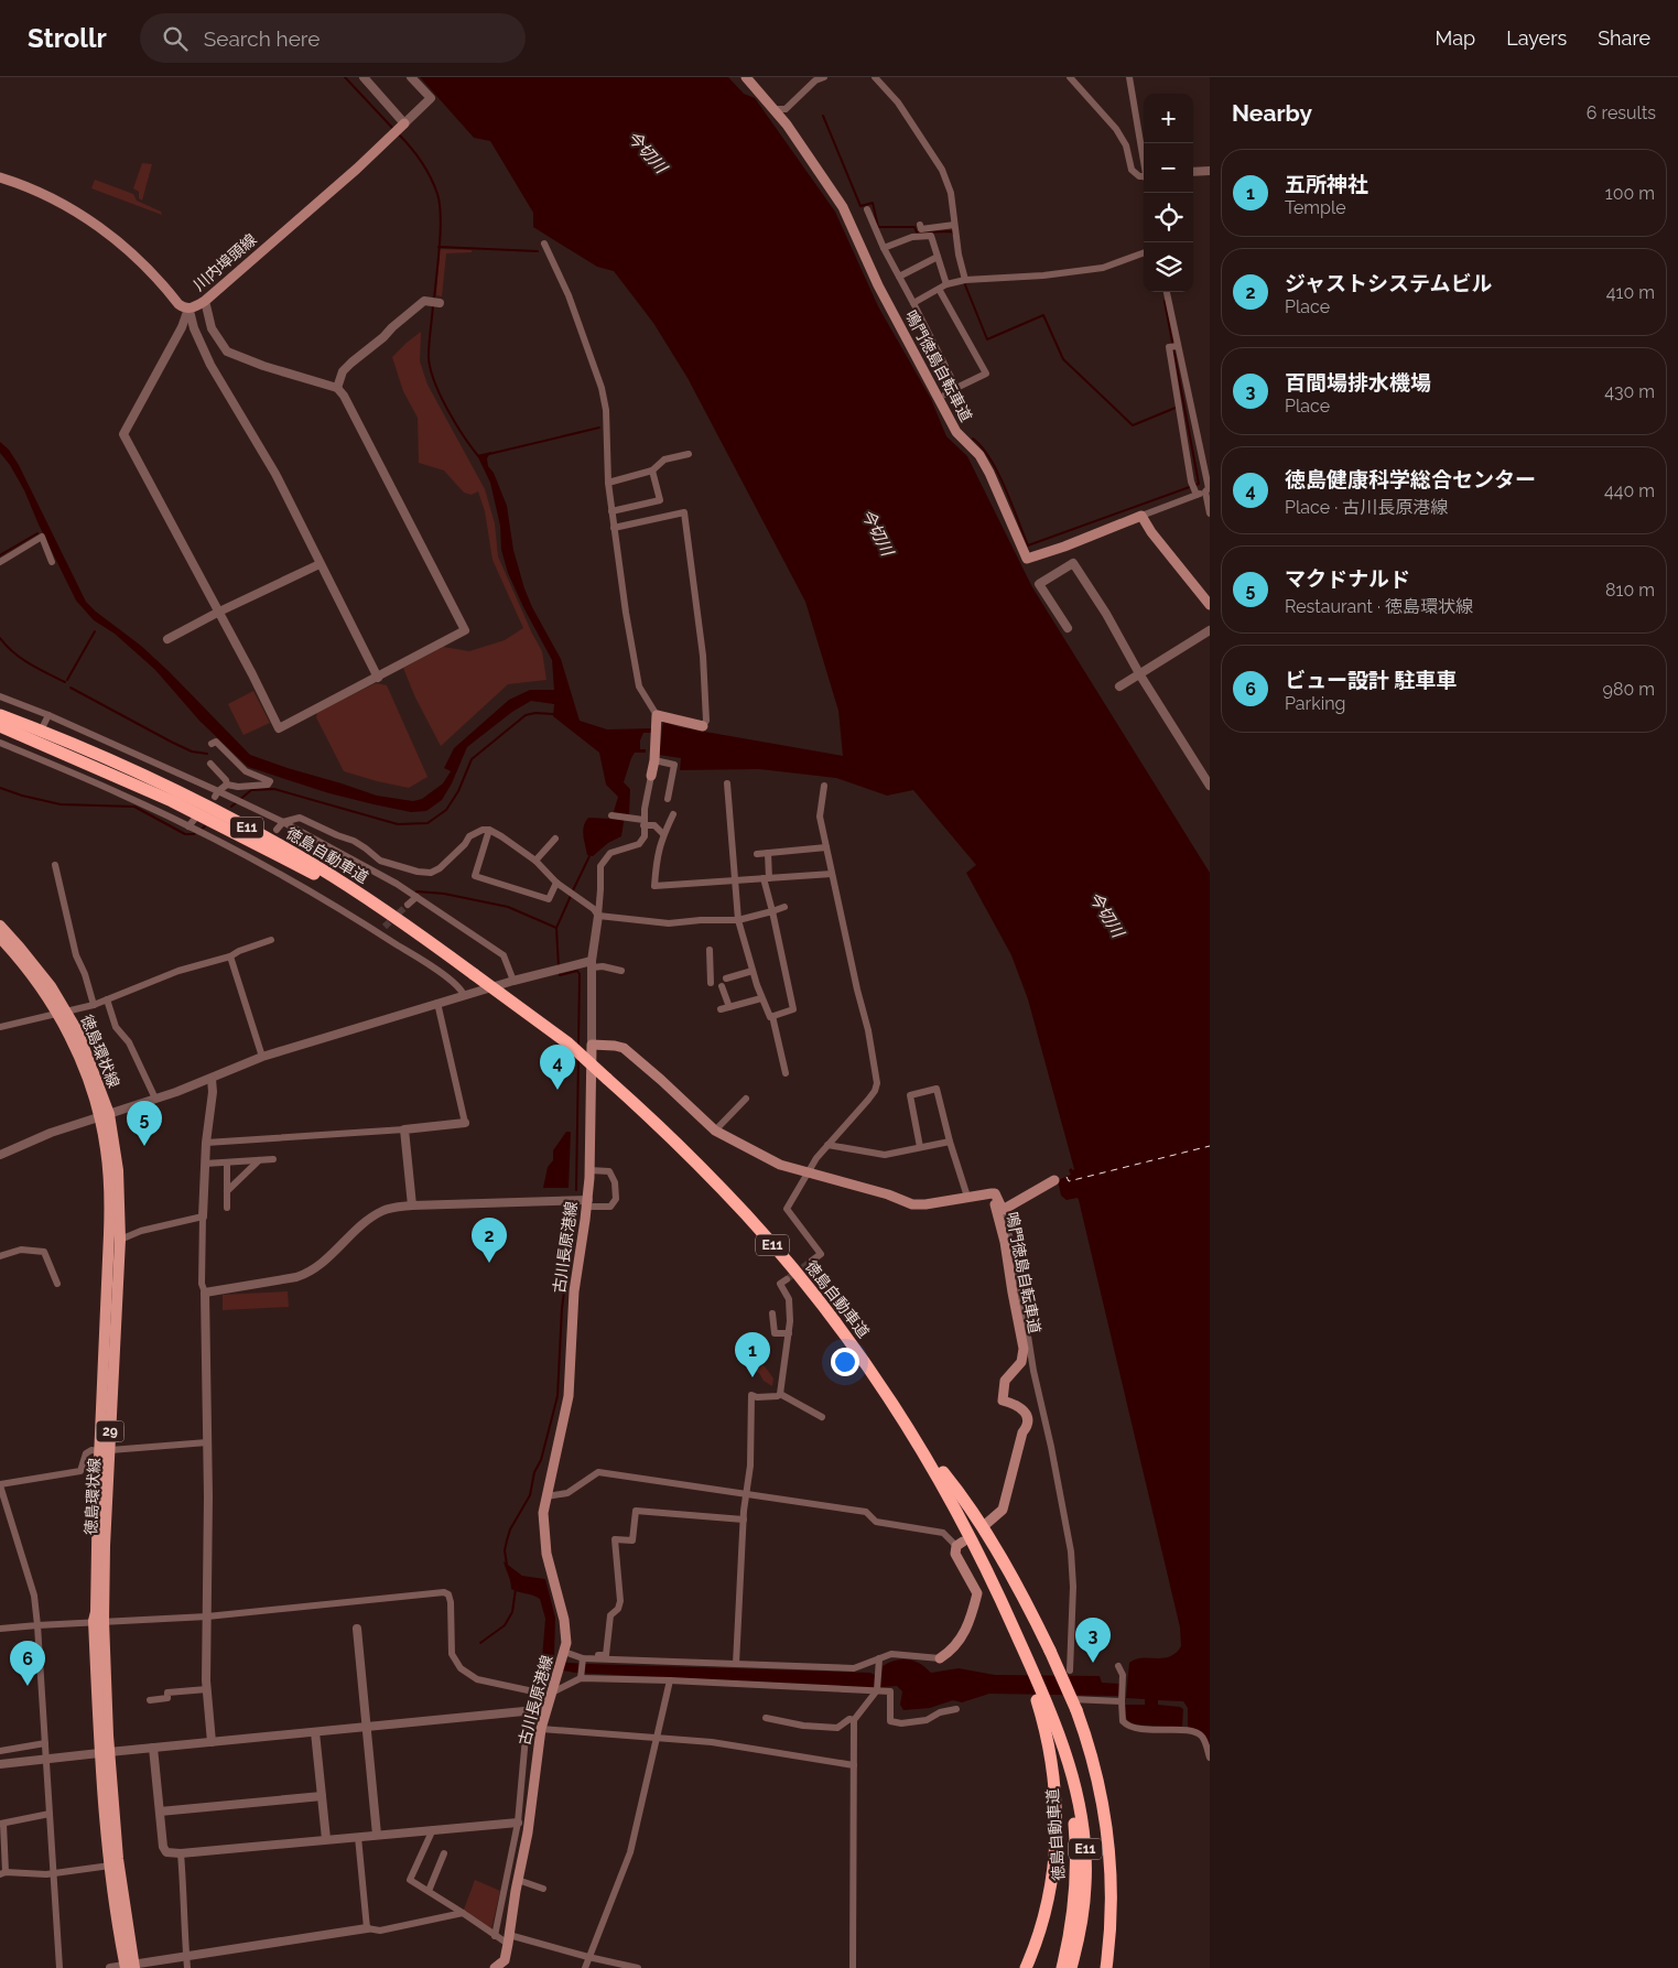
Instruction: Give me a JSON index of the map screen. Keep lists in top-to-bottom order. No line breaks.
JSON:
{"streets":{"highway":["E11","徳島自動車道"],"main road":["川内埠頭線","鳴門徳島自転車道","徳島環状線","古川長原港線","29"]},"water":["今切川"],"page":{"header":"Strollr","search":"Search here","nav":["Map","Layers","Share"],"heading":["Nearby","6 results"],"map_buttons":["+","−"],"list":[{"mark":"1","name":"五所神社","note":"Temple","value":"100 m"},{"mark":"2","name":"ジャストシステムビル","note":"Place","value":"410 m"},{"mark":"3","name":"百間場排水機場","note":"Place","value":"430 m"},{"mark":"4","name":"徳島健康科学総合センター","note":"Place · 古川長原港線","value":"440 m"},{"mark":"5","name":"マクドナルド","note":"Restaurant · 徳島環状線","value":"810 m"},{"mark":"6","name":"ビュー設計 駐車車","note":"Parking","value":"980 m"}],"pins":["4","5","2","1","3","6"]}}
